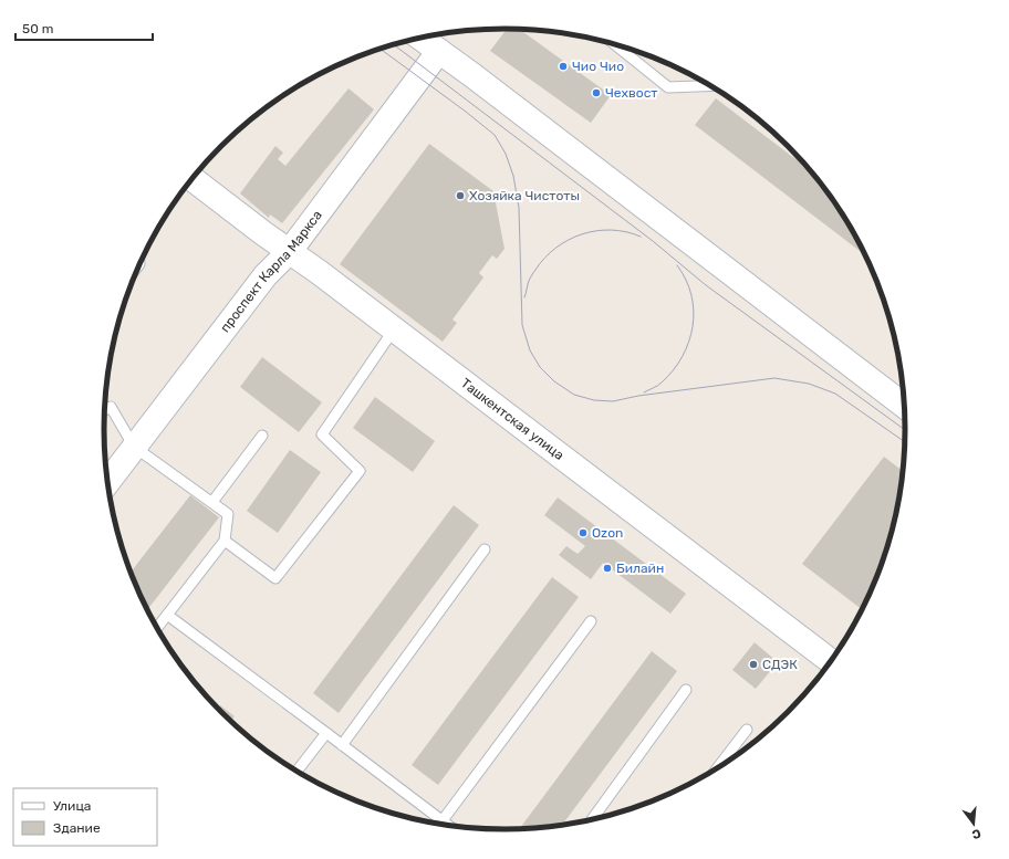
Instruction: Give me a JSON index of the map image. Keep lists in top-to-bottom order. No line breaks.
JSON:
{"streets":{"main road":["проспект Карла Маркса","Ташкентская улица"]},"crossings":[["проспект Карла Маркса","Ташкентская улица"]],"places":["Чио Чио","Чехвост","Хозяйка Чистоты","Ozon","Билайн","СДЭК"],"legend":["Улица","Здание"],"scale_bar":"50 m","north":"bottom"}
